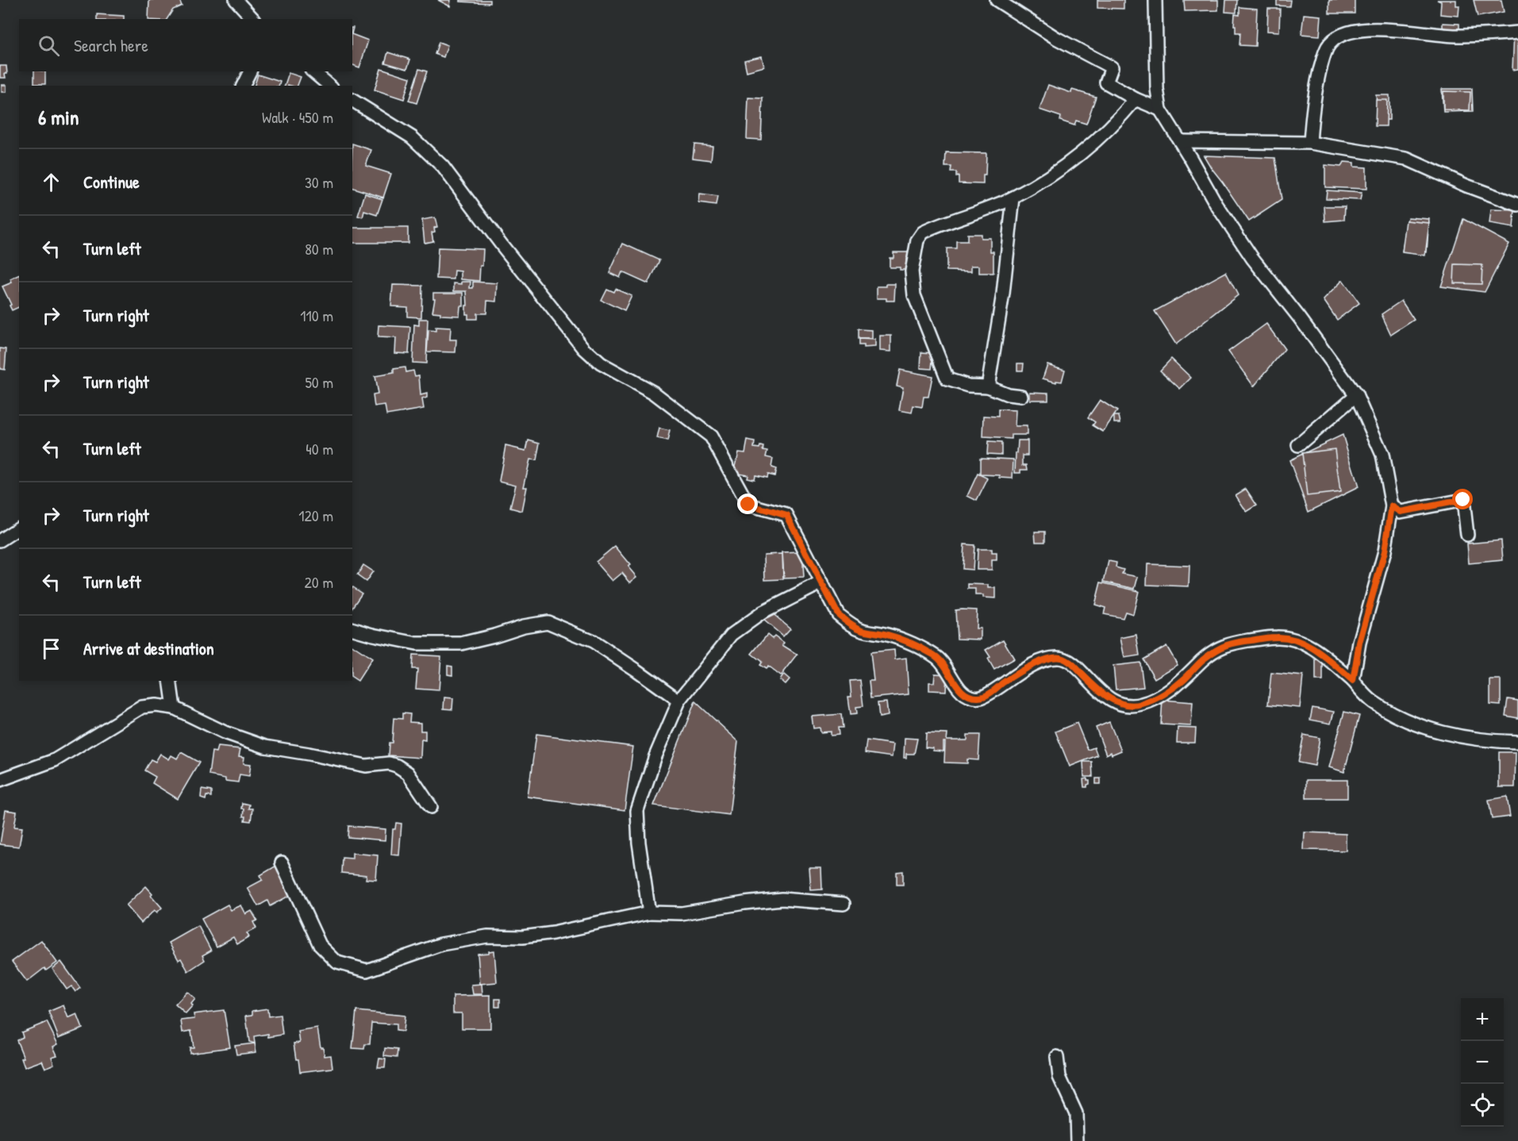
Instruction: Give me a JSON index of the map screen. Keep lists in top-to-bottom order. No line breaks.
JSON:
{"page":{"search":"Search here","heading":["6 min","Walk · 450 m"],"list":[["Continue","30 m"],["Turn left","80 m"],["Turn right","110 m"],["Turn right","50 m"],["Turn left","40 m"],["Turn right","120 m"],["Turn left","20 m"],"Arrive at destination"],"map_buttons":["+","−"]}}
